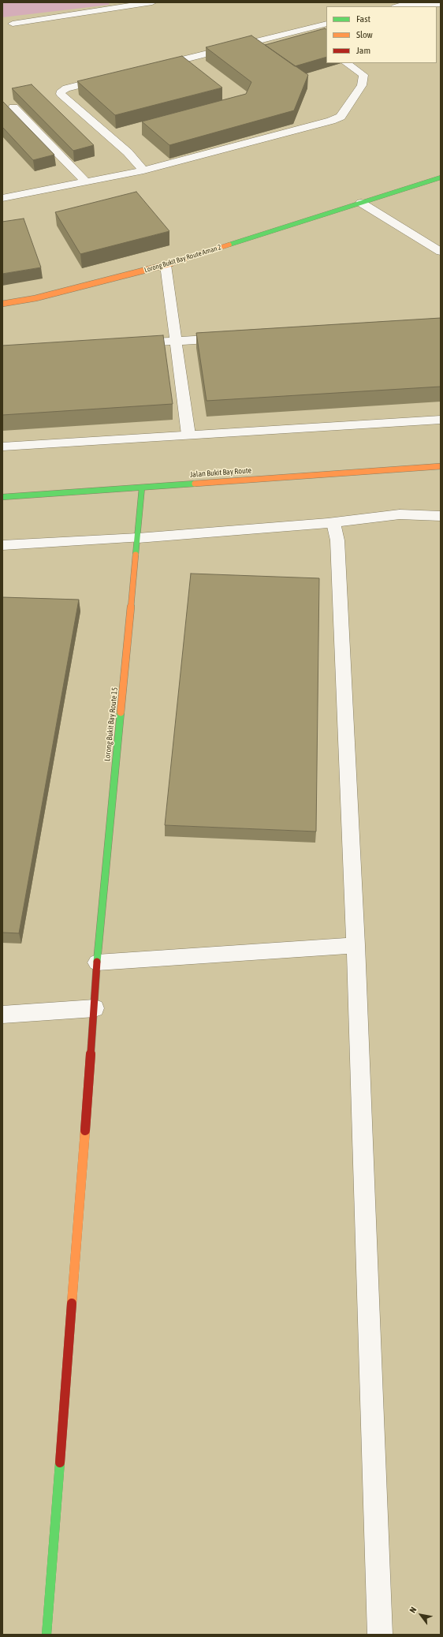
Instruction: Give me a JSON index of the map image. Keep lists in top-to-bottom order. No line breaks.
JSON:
{"streets":{"street":["Lorong Bukit Bay Route Aman 2","Jalan Bukit Bay Route","Lorong Bukit Bay Route 15"]},"crossings":[["Jalan Bukit Bay Route","Lorong Bukit Bay Route 15"]],"legend":["Fast","Slow","Jam"],"north":"top left"}
